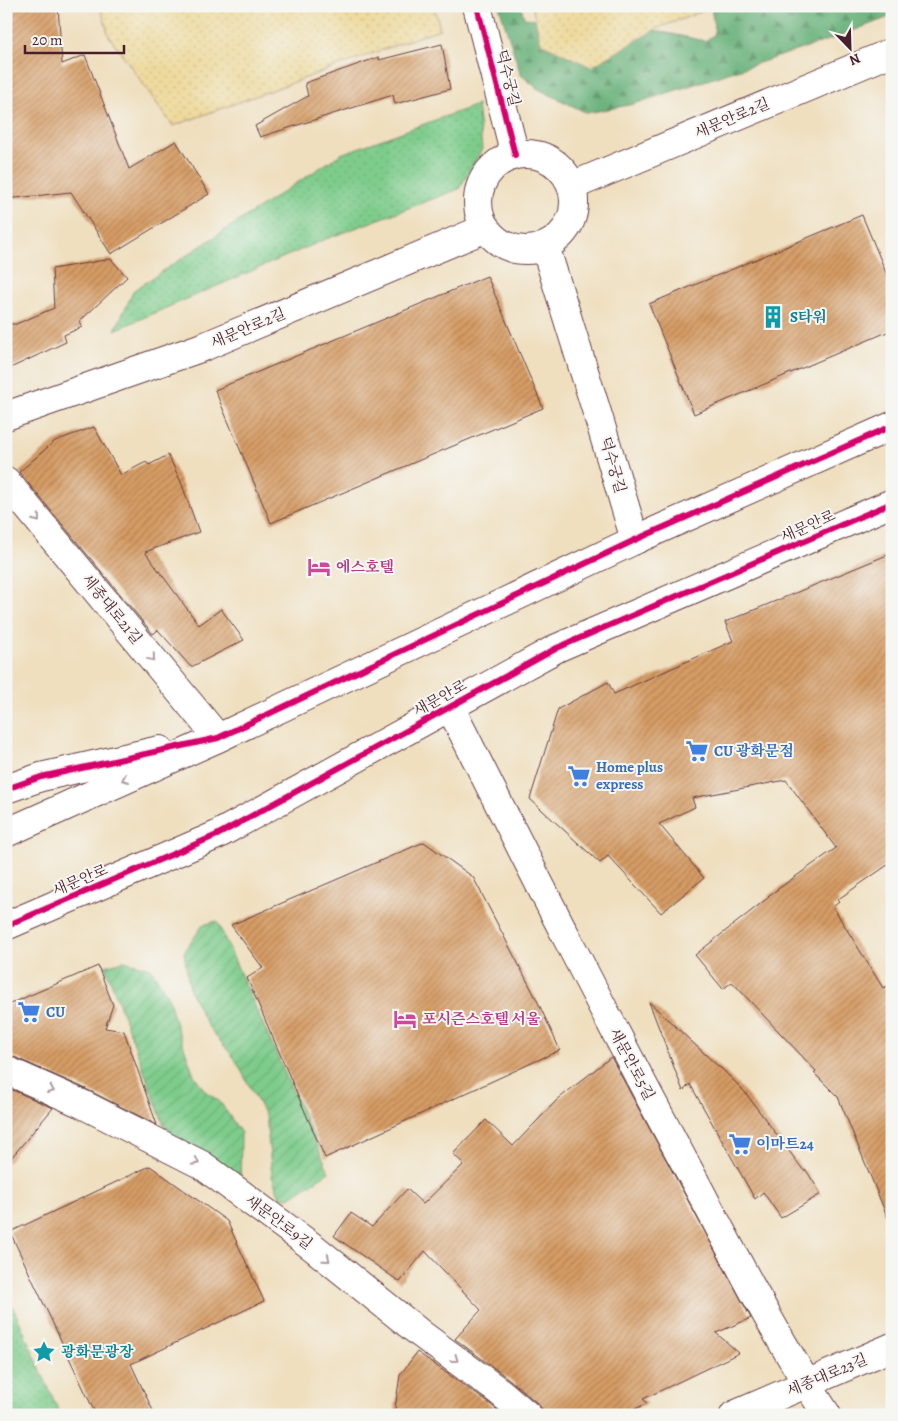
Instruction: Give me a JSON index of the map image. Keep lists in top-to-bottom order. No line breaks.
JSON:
{"streets":{"street":["덕수궁길","새문안로2길","새문안로","세종대로21길","새문안로5길","새문안로9길","세종대로23길"]},"crossings":[["덕수궁길","새문안로2길"],["새문안로","새문안로5길"],["새문안로5길","세종대로23길"]],"one_way":["세종대로21길","새문안로9길"],"places":{"building":["S타워"],"hotel":["에스호텔","포시즌스호텔 서울"],"supermarket":["CU 광화문점","Home plus express","CU","이마트24"],"place":["광화문광장"]},"scale_bar":"20 m","north":"bottom right"}
